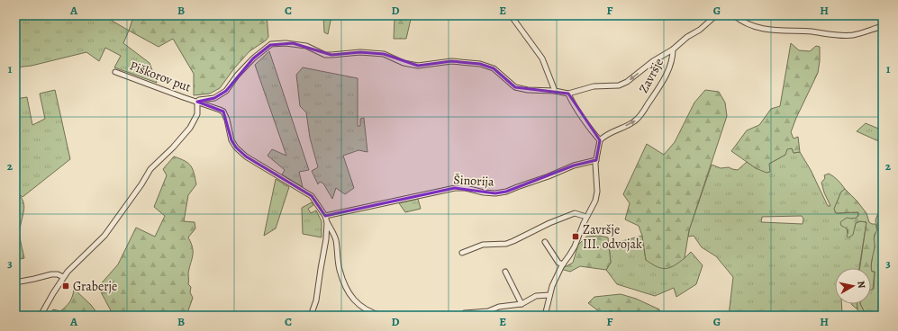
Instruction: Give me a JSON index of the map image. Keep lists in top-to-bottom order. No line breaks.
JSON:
{"streets":{"street":["Završje","Piškorov put","Šinorija"]},"crossings":[["Piškorov put","Šinorija"]],"one_way":["Završje"],"places":{"transit":["Završje III. odvojak","Graberje"]},"north":"right","grid":{"columns":["A","B","C","D","E","F","G","H"],"rows":["1","2","3"]}}
